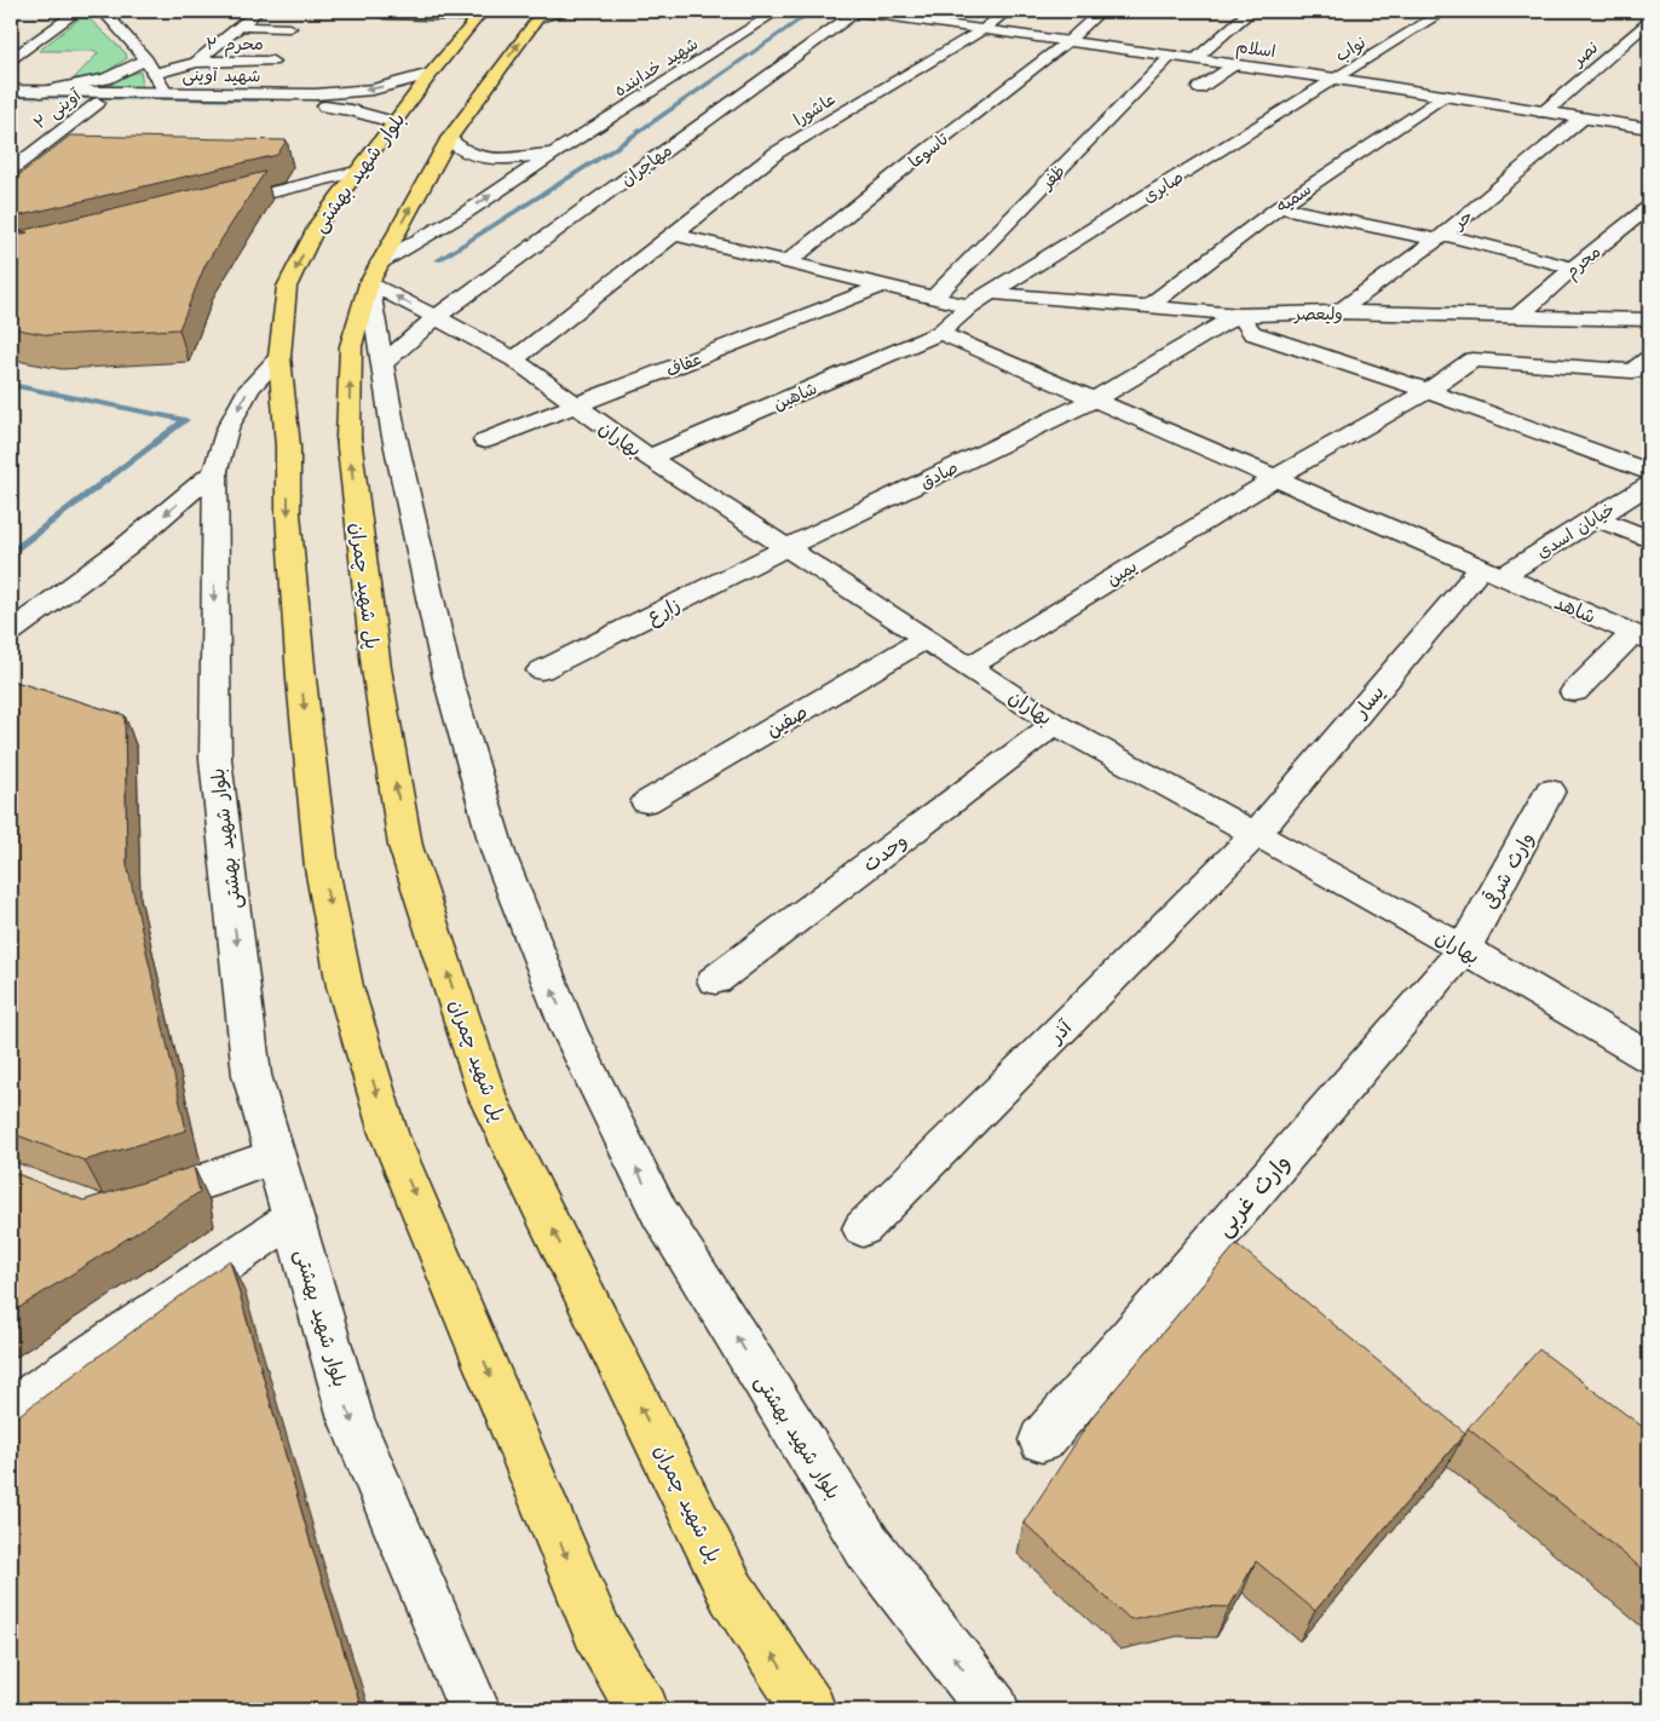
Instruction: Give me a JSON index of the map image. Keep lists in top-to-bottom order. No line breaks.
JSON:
{"streets":{"main road":["بلوار شهید بهشتی","پل شهید چمران"],"street":["محرم ۲","اسلام","نواب","نصر","شهید خدابنده","شهید آوینی","۲ آوینی","عاشورا","تاسوعا","مهاجران","ظفر","صابری","سمیه","حر","محرم","ولیعصر","عفاف","شاهین","بهاران","صادق","خیابان اسدی","یمین","شاهد","زارع","یسار","صفین","وحدت","وارث شرقی","آذر","وارث غربی"]},"crossings":[["اسلام","نواب"],["اسلام","نصر"],["اسلام","عاشورا"],["اسلام","تاسوعا"],["اسلام","مهاجران"],["اسلام","ظفر"],["اسلام","صابری"],["اسلام","سمیه"],["اسلام","حر"],["نواب","صابری"],["شهید خدابنده","بلوار شهید بهشتی"],["شهید خدابنده","بهاران"],["شهید خدابنده","پل شهید چمران"],["شهید آوینی","۲ آوینی"],["شهید آوینی","بلوار شهید بهشتی"],["عاشورا","بهاران"],["مهاجران","بلوار شهید بهشتی"],["مهاجران","بهاران"],["بلوار شهید بهشتی","بهاران"],["بلوار شهید بهشتی","پل شهید چمران"],["صابری","ولیعصر"],["صابری","شاهین"],["سمیه","ولیعصر"],["حر","ولیعصر"],["محرم","ولیعصر"],["ولیعصر","صادق"],["عفاف","بهاران"],["شاهین","بهاران"],["شاهین","شاهد"],["بهاران","صادق"],["بهاران","یمین"],["بهاران","پل شهید چمران"],["بهاران","زارع"],["بهاران","یسار"],["بهاران","صفین"],["بهاران","وحدت"],["بهاران","وارث شرقی"],["بهاران","آذر"],["بهاران","وارث غربی"],["صادق","شاهد"],["صادق","زارع"],["خیابان اسدی","شاهد"],["خیابان اسدی","یسار"],["یمین","شاهد"],["شاهد","یسار"],["یسار","آذر"],["وارث شرقی","وارث غربی"]]}
